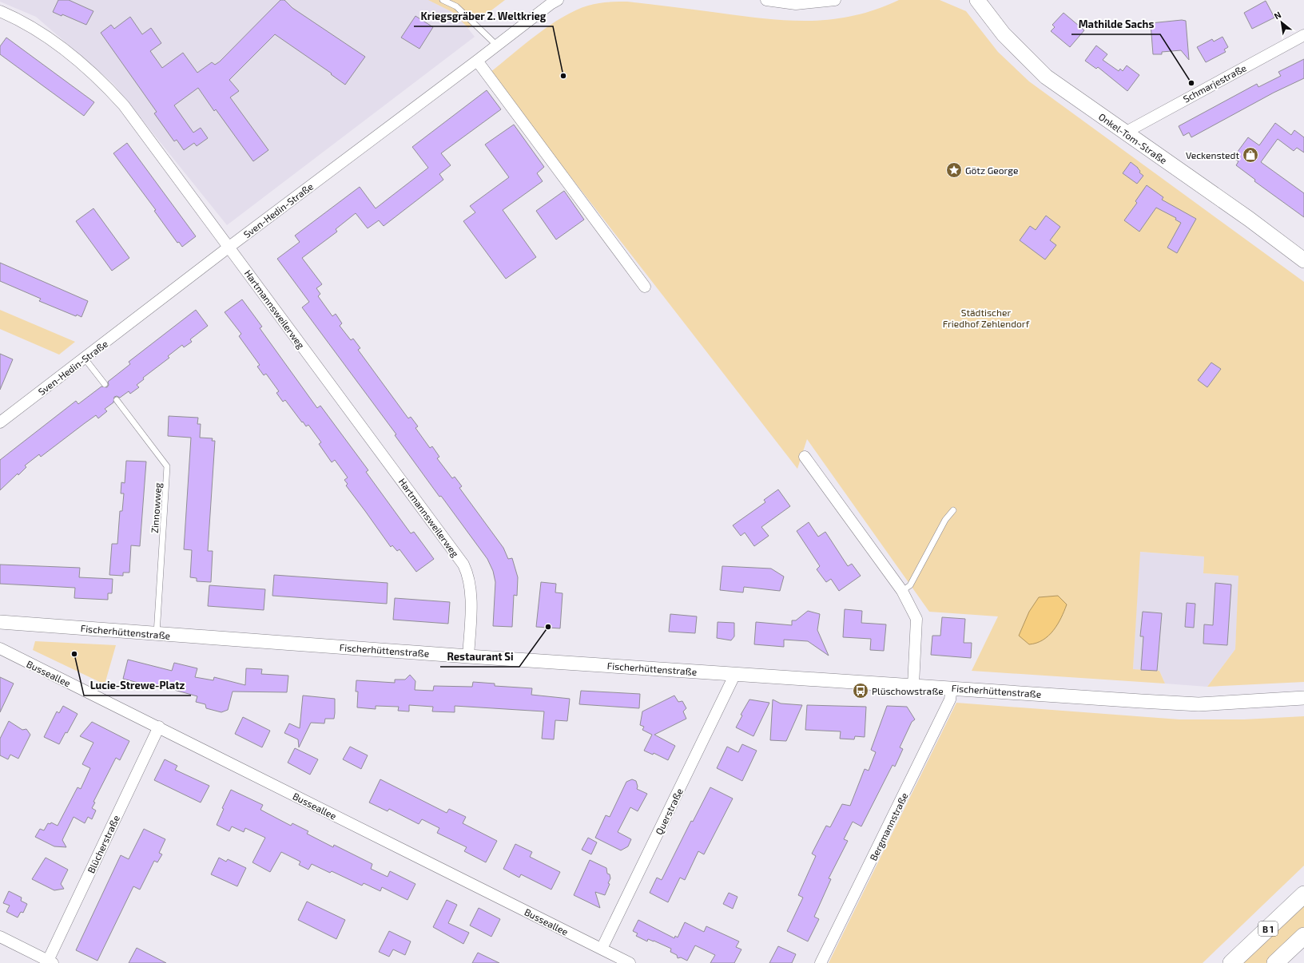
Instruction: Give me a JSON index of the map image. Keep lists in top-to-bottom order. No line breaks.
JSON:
{"streets":{"main road":["Onkel-Tom-Straße","B 1"],"street":["Schmarjestraße","Sven-Hedin-Straße","Hartmannsweilerweg","Fischerhüttenstraße","Busseallee","Querstraße","Bergmannstraße","Blücherstraße"],"lane":["Zinnowweg"]},"crossings":[["Schmarjestraße","Onkel-Tom-Straße"],["Sven-Hedin-Straße","Hartmannsweilerweg"],["Hartmannsweilerweg","Fischerhüttenstraße"],["Zinnowweg","Fischerhüttenstraße"],["Fischerhüttenstraße","Querstraße"],["Fischerhüttenstraße","Bergmannstraße"],["Busseallee","Querstraße"],["Busseallee","Blücherstraße"]],"parks":["Städtischer Friedhof Zehlendorf"],"places":{"other":["Kriegsgräber 2. Weltkrieg","Mathilde Sachs","Restaurant Si","Lucie-Strewe-Platz"],"shop":["Veckenstedt"],"place":["Götz George"],"bus stop":["Plüschowstraße"]},"north":"top left"}
